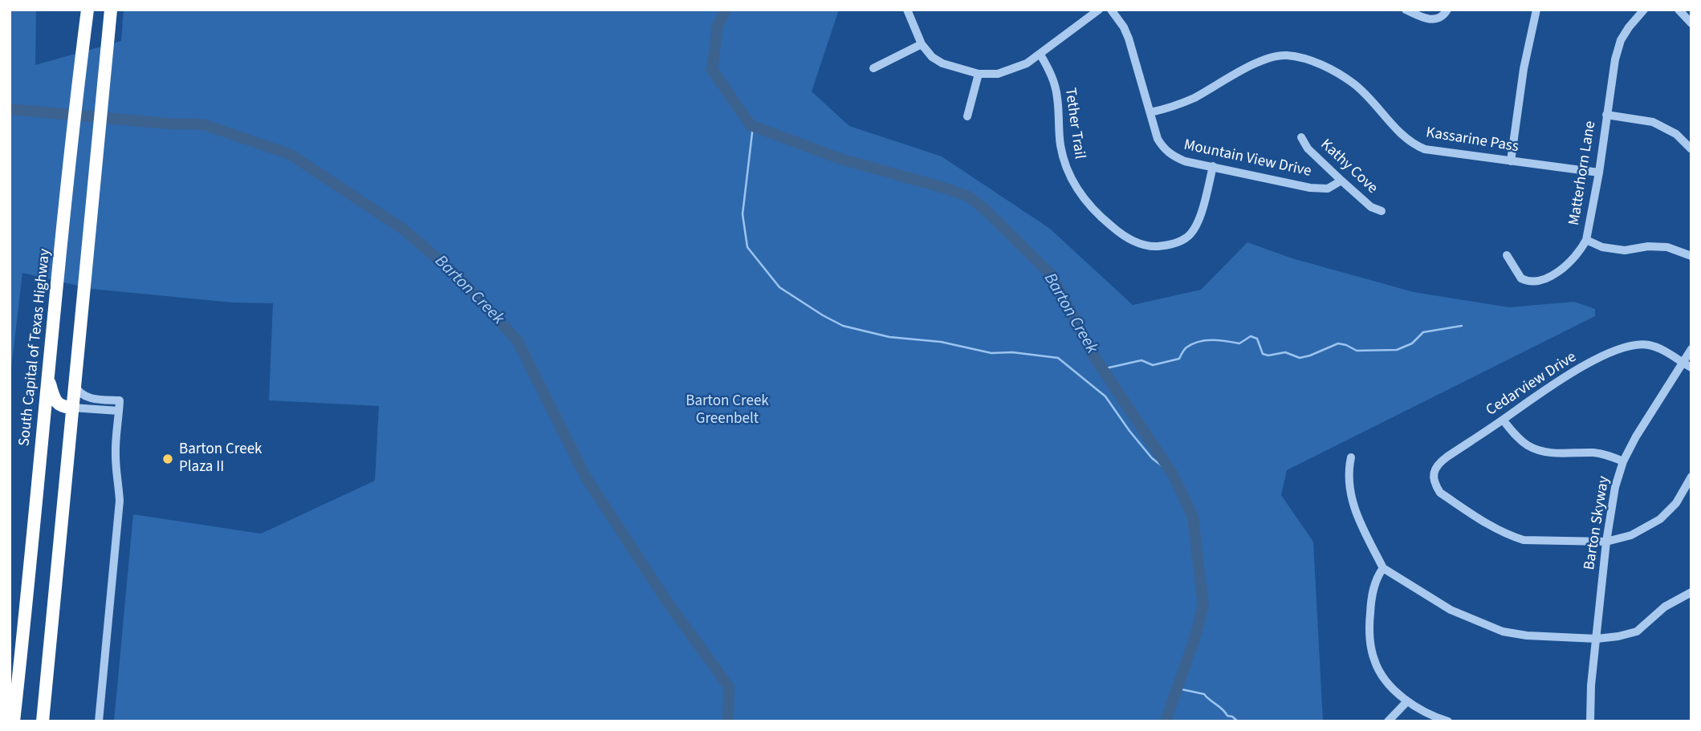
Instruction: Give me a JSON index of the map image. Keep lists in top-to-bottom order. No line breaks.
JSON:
{"streets":{"highway":["South Capital of Texas Highway"],"street":["Tether Trail","Kassarine Pass","Mountain View Drive","Kathy Cove","Matterhorn Lane","Cedarview Drive","Barton Skyway"]},"crossings":[["Tether Trail","Mountain View Drive"],["Kassarine Pass","Mountain View Drive"],["Kassarine Pass","Matterhorn Lane"],["Mountain View Drive","Kathy Cove"],["Cedarview Drive","Barton Skyway"]],"water":["Barton Creek"],"parks":["Barton Creek Greenbelt"],"places":["Barton Creek Plaza II"]}
